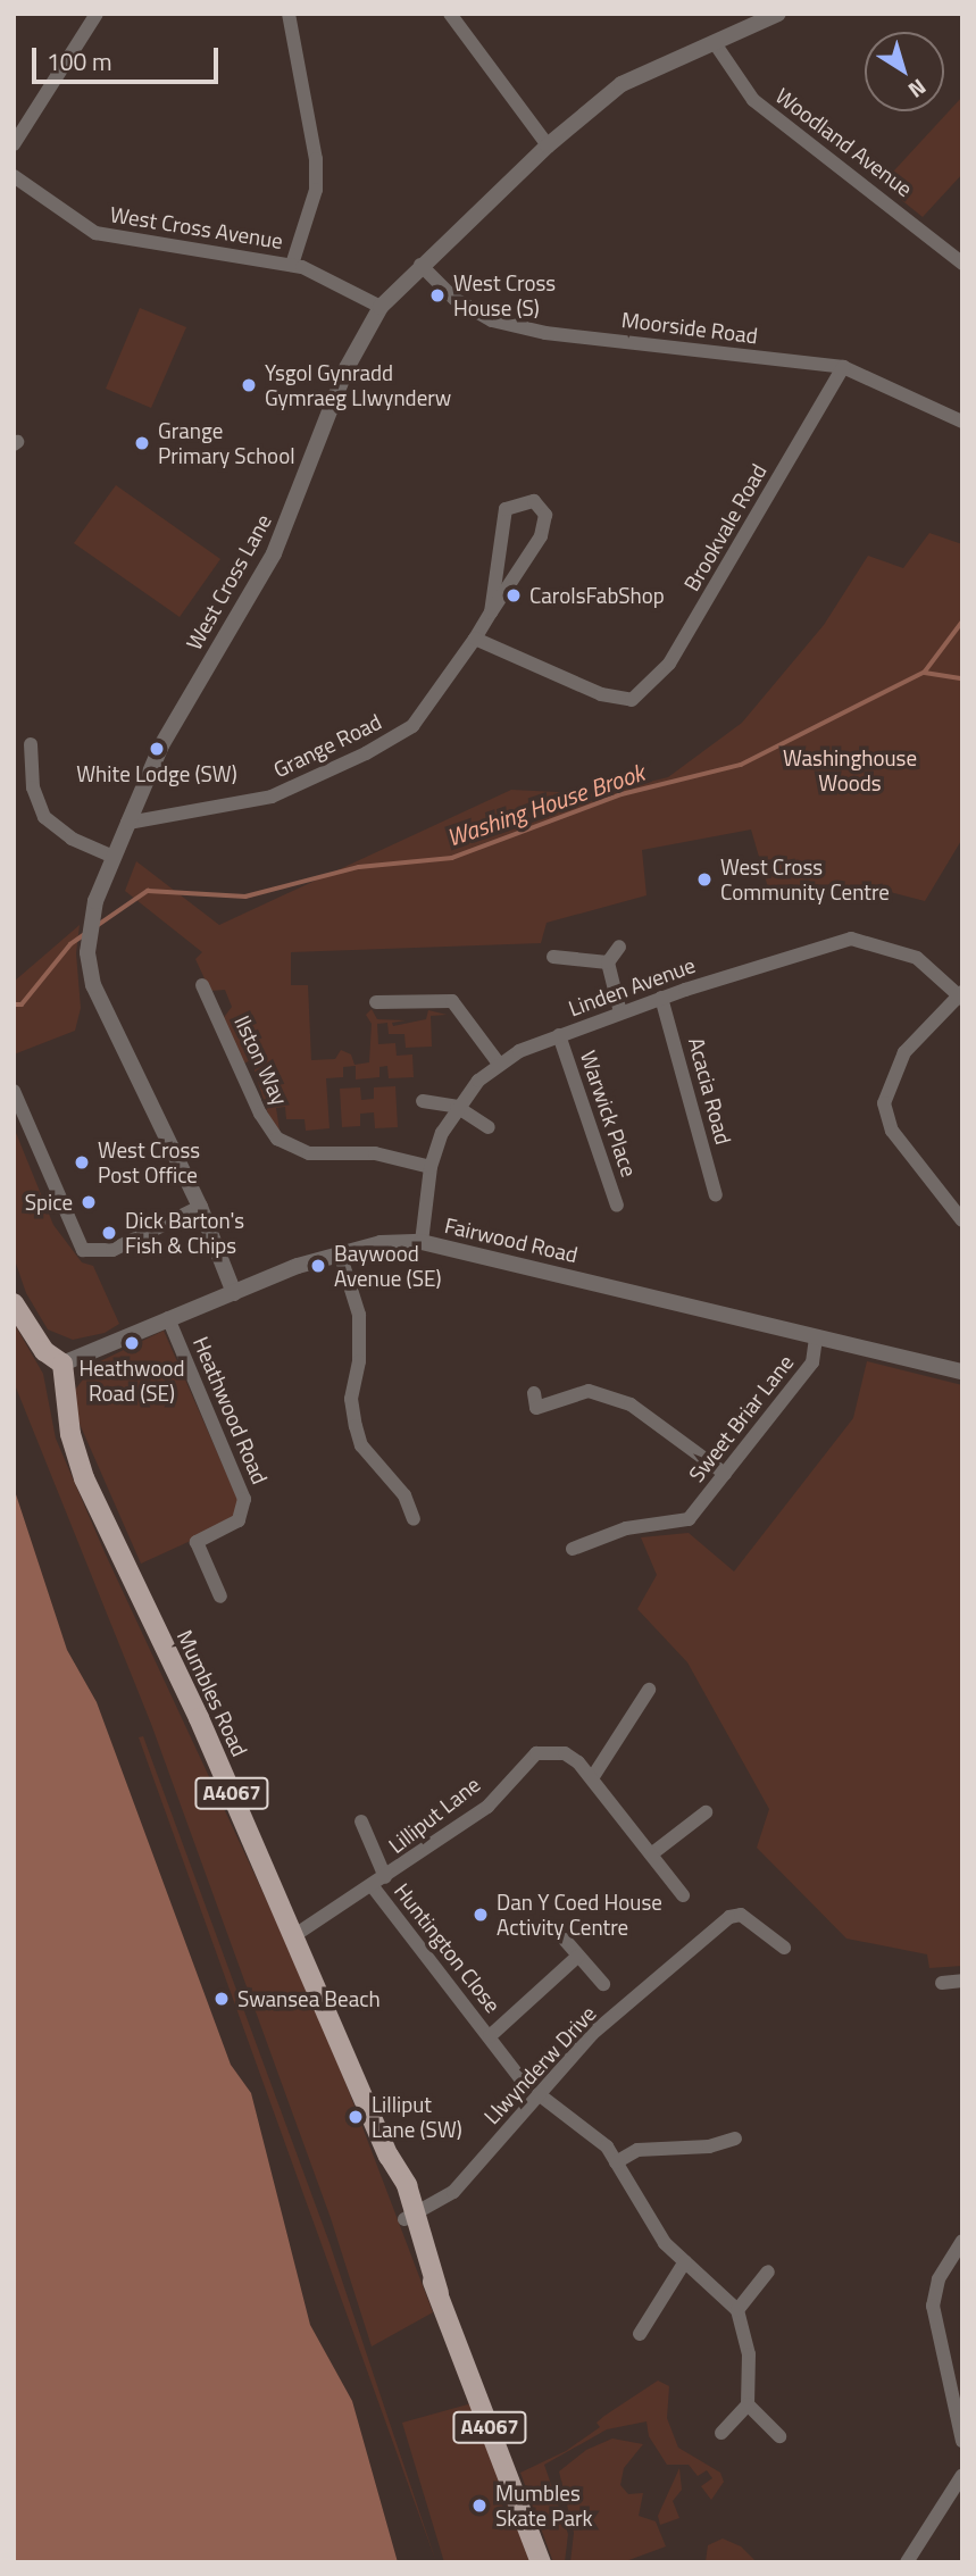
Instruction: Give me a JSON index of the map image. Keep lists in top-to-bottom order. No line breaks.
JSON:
{"streets":{"main road":["Mumbles Road","A4067"],"street":["Woodland Avenue","West Cross Avenue","Moorside Road","Brookvale Road","West Cross Lane","Grange Road","Linden Avenue","Ilston Way","Acacia Road","Warwick Place","Fairwood Road","Heathwood Road","Sweet Briar Lane","Lilliput Lane","Huntington Close","Llwynderw Drive"]},"crossings":[["Woodland Avenue","West Cross Lane"],["West Cross Avenue","West Cross Lane"],["Moorside Road","Brookvale Road"],["Moorside Road","West Cross Lane"],["Brookvale Road","Grange Road"],["West Cross Lane","Grange Road"],["West Cross Lane","Fairwood Road"],["Linden Avenue","Ilston Way"],["Linden Avenue","Acacia Road"],["Linden Avenue","Warwick Place"],["Linden Avenue","Fairwood Road"],["Fairwood Road","Heathwood Road"],["Fairwood Road","Sweet Briar Lane"],["Fairwood Road","Mumbles Road"],["Mumbles Road","Lilliput Lane"],["Mumbles Road","Llwynderw Drive"],["Lilliput Lane","Huntington Close"]],"water":["Washing House Brook"],"parks":["Washinghouse Woods"],"places":["West Cross House (S)","Ysgol Gynradd Gymraeg Llwynderw","Grange Primary School","CarolsFabShop","White Lodge (SW)","West Cross Community Centre","West Cross Post Office","Spice","Dick Barton's Fish & Chips","Baywood Avenue (SE)","Heathwood Road (SE)","Dan Y Coed House Activity Centre","Swansea Beach","Lilliput Lane (SW)","Mumbles Skate Park"],"scale_bar":"100 m","north":"bottom right"}
